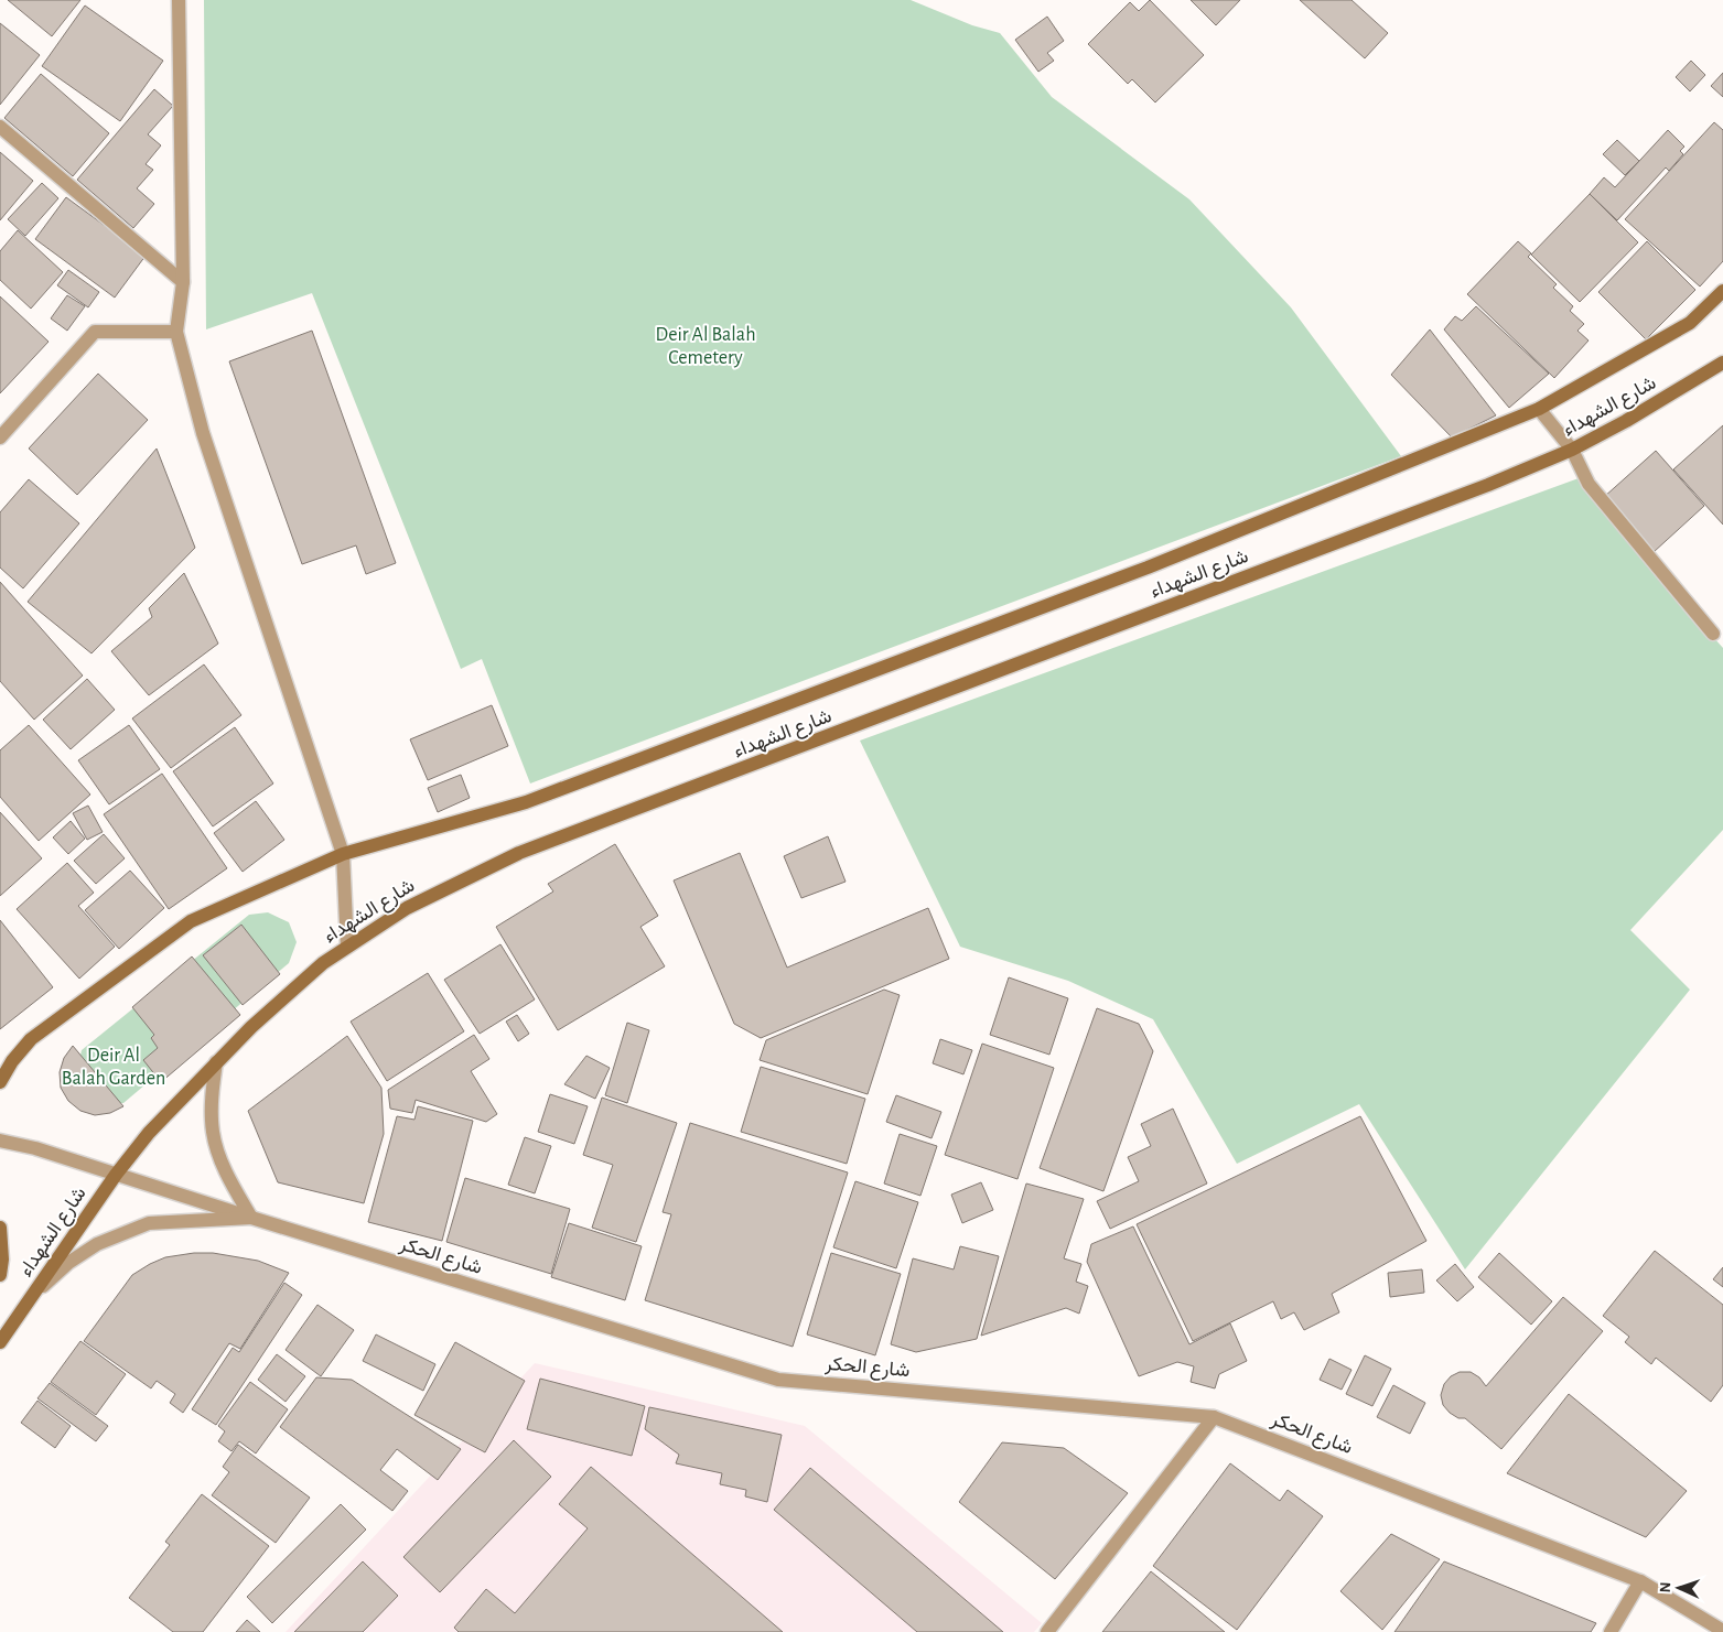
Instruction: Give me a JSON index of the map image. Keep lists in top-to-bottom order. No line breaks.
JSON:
{"streets":{"main road":["شارع الشهداء"],"street":["شارع الحكر"]},"crossings":[["شارع الشهداء","شارع الحكر"]],"parks":["Deir Al Balah Cemetery","Deir Al Balah Garden"],"north":"left"}
